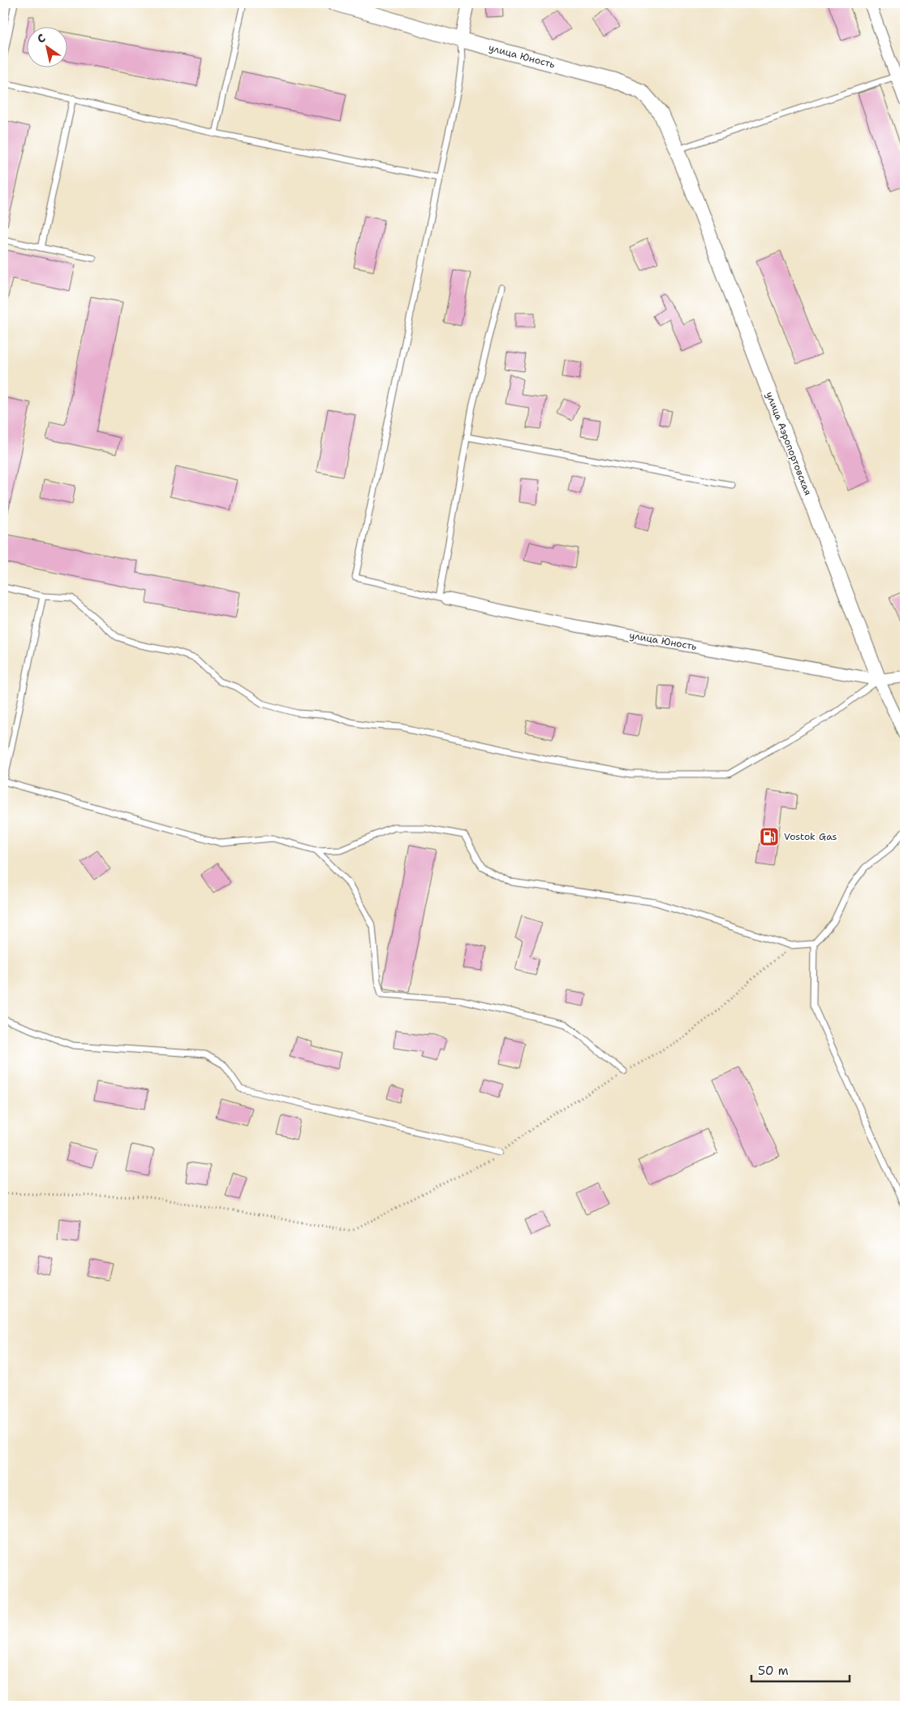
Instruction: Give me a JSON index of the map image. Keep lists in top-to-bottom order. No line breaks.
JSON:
{"streets":{"street":["улица Юность","улица Аэропортовская"]},"crossings":[["улица Юность","улица Аэропортовская"]],"places":{"fuel station":["Vostok Gas"]},"scale_bar":"50 m","north":"top left"}
